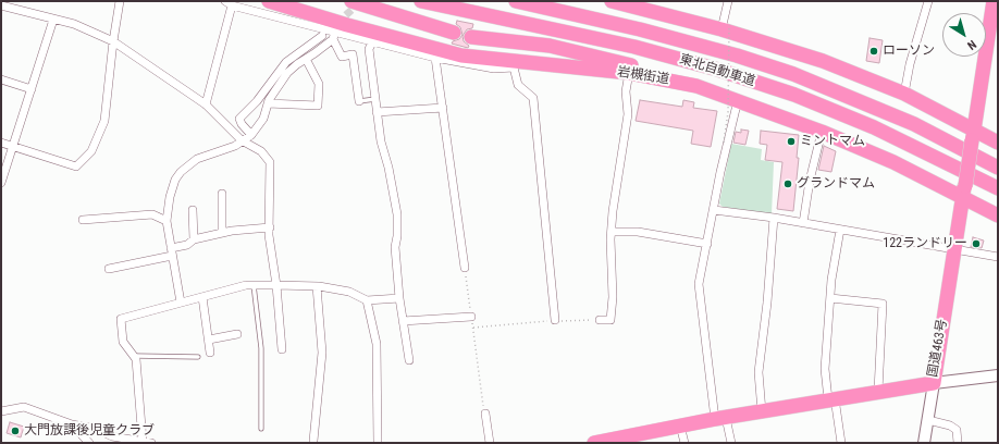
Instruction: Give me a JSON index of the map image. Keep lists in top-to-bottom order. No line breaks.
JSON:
{"streets":{"highway":["東北自動車道","岩槻街道","国道463号"]},"crossings":[["岩槻街道","国道463号"]],"places":["ローソン","ミントマム","グランドマム","122ランドリー","大門放課後児童クラブ"],"north":"bottom right"}
